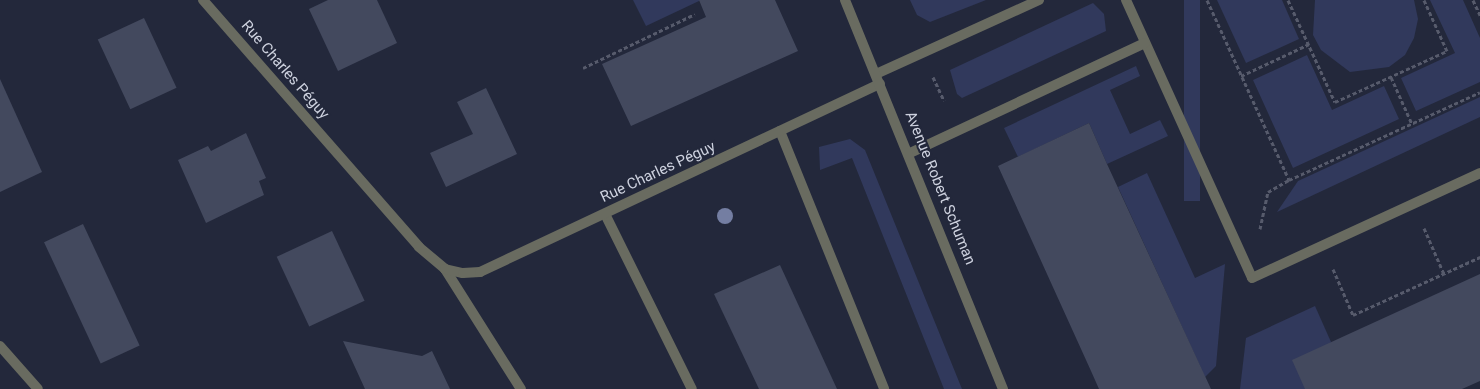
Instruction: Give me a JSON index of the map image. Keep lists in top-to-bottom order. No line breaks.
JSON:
{"streets":{"street":["Rue Charles Péguy","Avenue Robert Schuman"]},"crossings":[["Rue Charles Péguy","Avenue Robert Schuman"]]}
